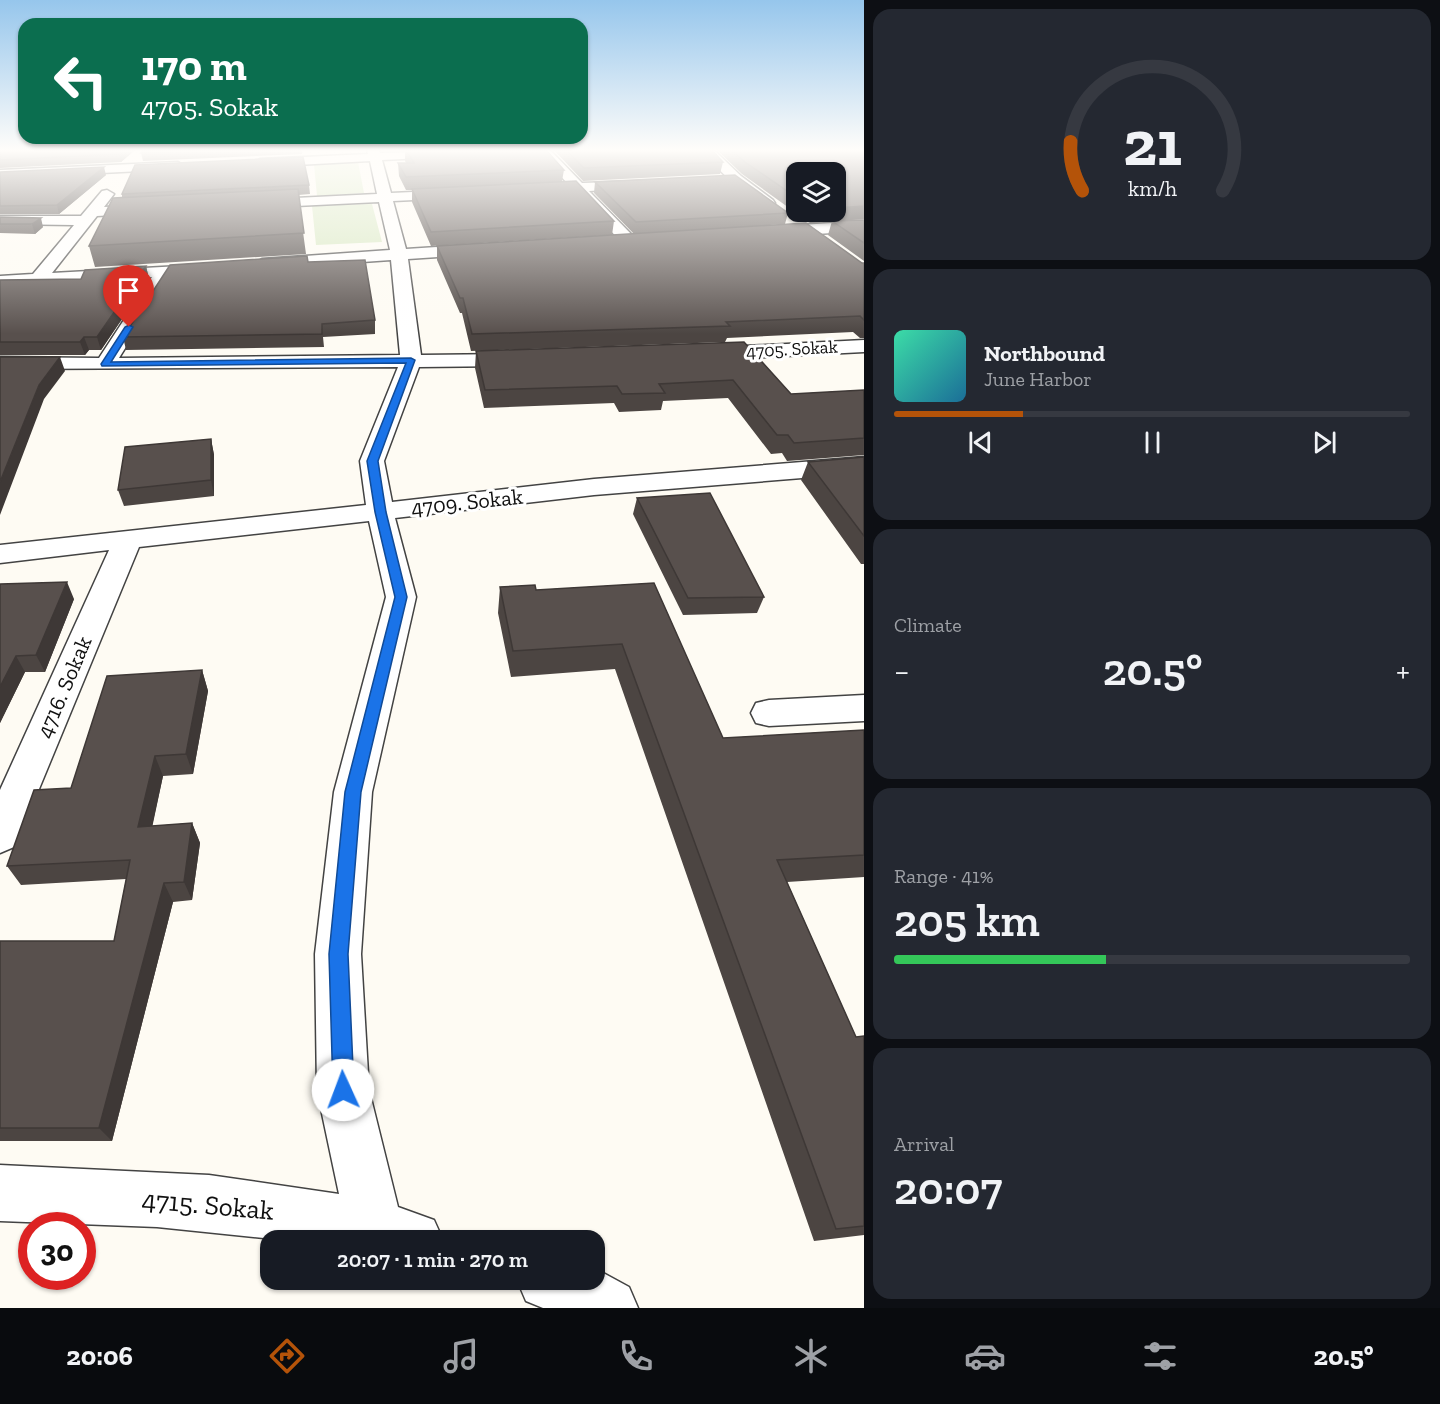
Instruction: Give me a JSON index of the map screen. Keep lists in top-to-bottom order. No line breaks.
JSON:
{"streets":{"street":["4705. Sokak","4709. Sokak","4716. Sokak","4715. Sokak"]},"crossings":[["4709. Sokak","4716. Sokak"]],"page":{"turn":["170 m","4705. Sokak"],"song":["Northbound","June Harbor"],"tile":["Climate",["Range · 41%","205 km"],["Arrival","20:07"]],"heat":["−","20.5°","+"],"limit":"30","trip":"20:07 · 1 min · 270 m","tabs":["20:06","20.5°"],"gauge":["21","km/h"]}}
